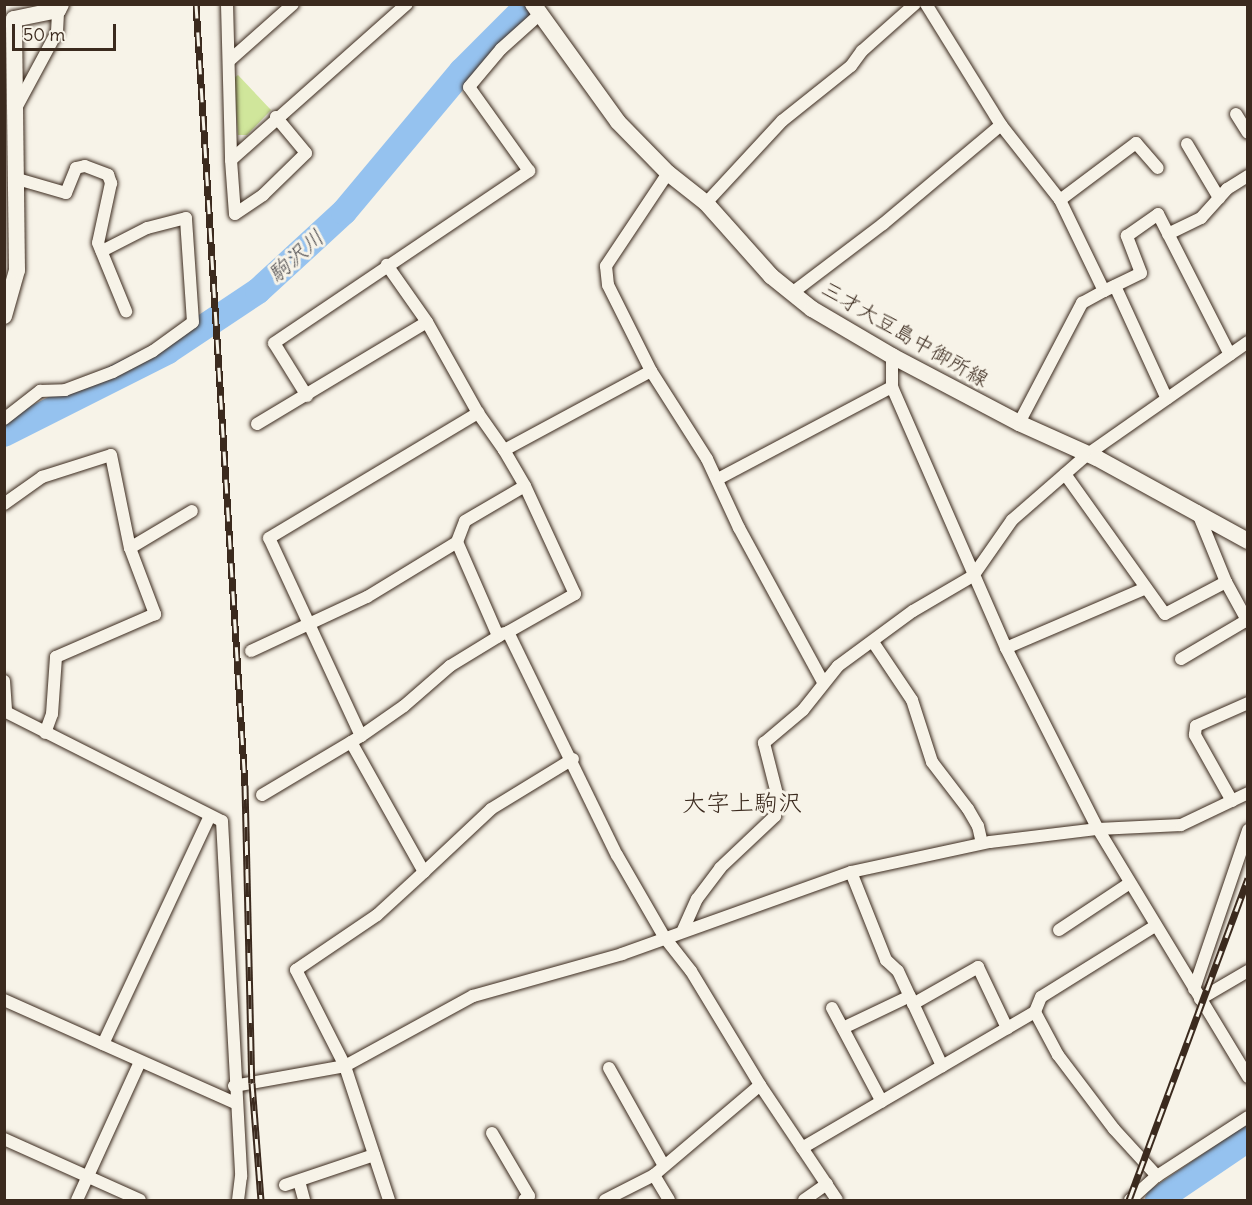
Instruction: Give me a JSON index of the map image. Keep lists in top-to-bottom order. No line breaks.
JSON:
{"streets":{"main road":["三才大豆島中御所線"]},"districts":["大字上駒沢"],"water":["駒沢川"],"scale_bar":"50 m"}
